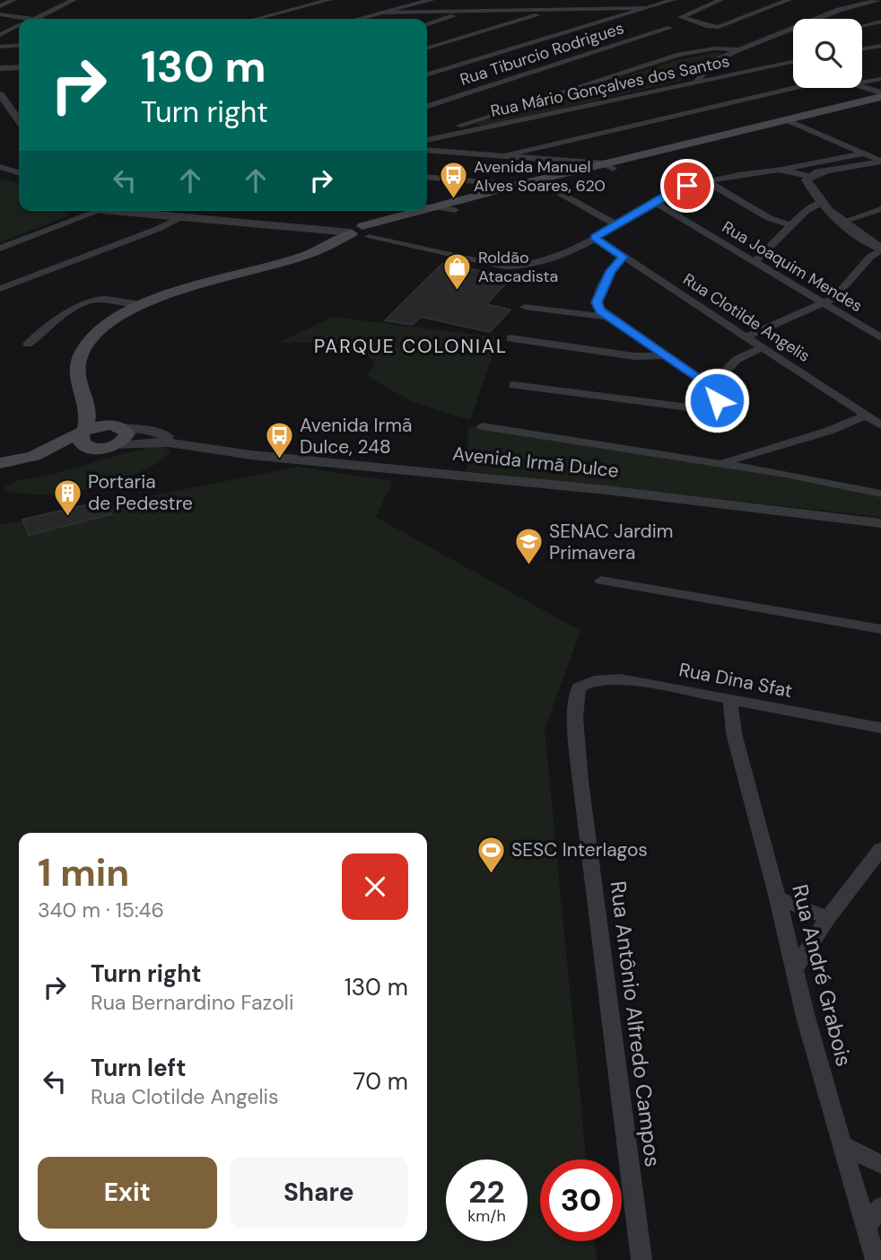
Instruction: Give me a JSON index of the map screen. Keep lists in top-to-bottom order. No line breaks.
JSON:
{"streets":{"street":["Rua Tiburcio Rodrigues","Rua Mário Gonçalves dos Santos","Rua Joaquim Mendes","Rua Clotilde Angelis","Avenida Irmã Dulce","Rua Dina Sfat","Rua André Grabois","Rua Antônio Alfredo Campos"]},"crossings":[["Rua Dina Sfat","Rua André Grabois"],["Rua Dina Sfat","Rua Antônio Alfredo Campos"]],"districts":["PARQUE COLONIAL"],"places":{"bus stop":["Avenida Manuel Alves Soares, 620","Avenida Irmã Dulce, 248"],"shop":["Roldão Atacadista"],"building":["Portaria de Pedestre"],"school or university":["SENAC Jardim Primavera"],"sports":["SESC Interlagos"]},"page":{"turn":["130 m","Turn right"],"heading":["1 min","340 m · 15:46"],"list":[{"name":"Turn right","note":"Rua Bernardino Fazoli","value":"130 m"},{"name":"Turn left","note":"Rua Clotilde Angelis","value":"70 m"}],"buttons":["Exit","Share"],"speed":"22 km/h","limit":"30"}}
